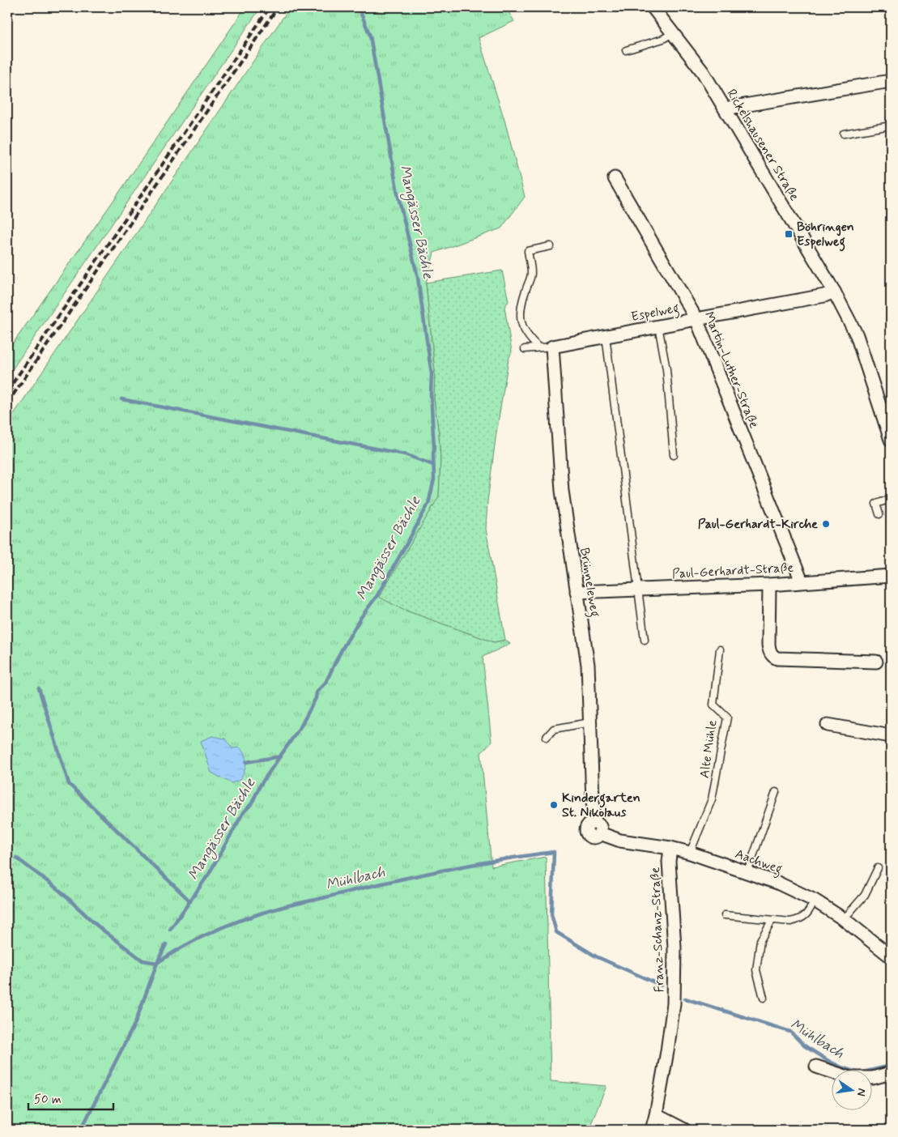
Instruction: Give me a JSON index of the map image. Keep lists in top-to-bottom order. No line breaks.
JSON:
{"streets":{"street":["Rickelshausener Straße","Espelweg","Martin-Luther-Straße","Paul-Gerhardt-Straße","Brünneleweg","Aachweg","Franz-Schanz-Straße"],"lane":["Alte Mühle"]},"crossings":[["Rickelshausener Straße","Espelweg"],["Espelweg","Martin-Luther-Straße"],["Espelweg","Brünneleweg"],["Martin-Luther-Straße","Paul-Gerhardt-Straße"],["Paul-Gerhardt-Straße","Brünneleweg"],["Brünneleweg","Aachweg"],["Alte Mühle","Aachweg"],["Aachweg","Franz-Schanz-Straße"]],"water":["Mangässer Bächle","Mühlbach"],"places":{"transit":["Böhringen Espelweg"],"other":["Paul-Gerhardt-Kirche","Kindergarten St. Nikolaus"]},"scale_bar":"50 m","north":"right"}
